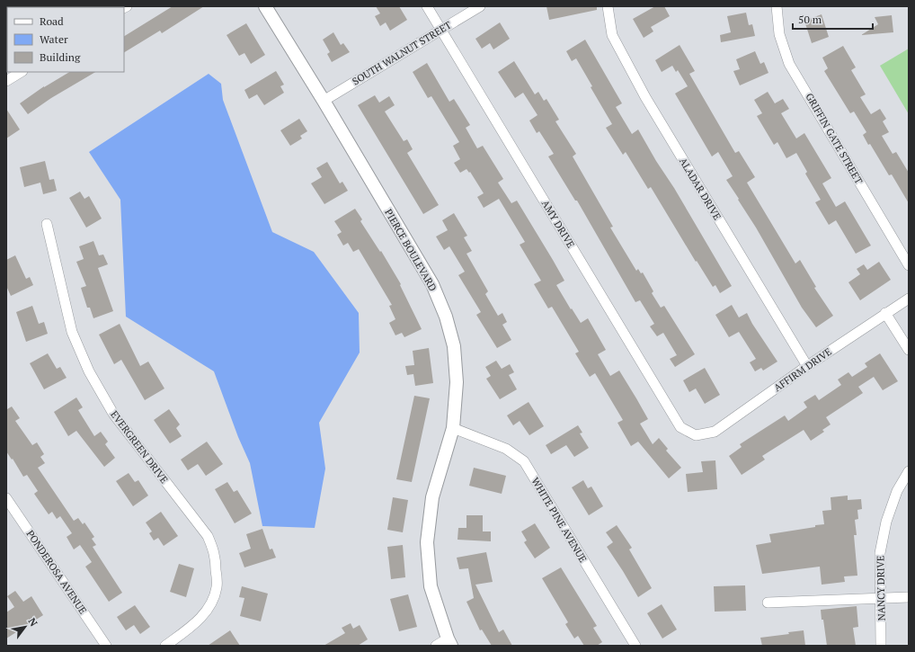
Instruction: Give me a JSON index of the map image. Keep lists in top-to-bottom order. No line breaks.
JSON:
{"streets":{"street":["SOUTH WALNUT STREET","GRIFFIN GATE STREET","ALADAR DRIVE","AMY DRIVE","PIERCE BOULEVARD","AFFIRM DRIVE","EVERGREEN DRIVE","WHITE PINE AVENUE","PONDEROSA AVENUE","NANCY DRIVE"]},"crossings":[["SOUTH WALNUT STREET","AMY DRIVE"],["SOUTH WALNUT STREET","PIERCE BOULEVARD"],["ALADAR DRIVE","AFFIRM DRIVE"],["AMY DRIVE","AFFIRM DRIVE"],["PIERCE BOULEVARD","WHITE PINE AVENUE"]],"legend":["Road","Water","Building"],"scale_bar":"50 m","north":"top right"}
